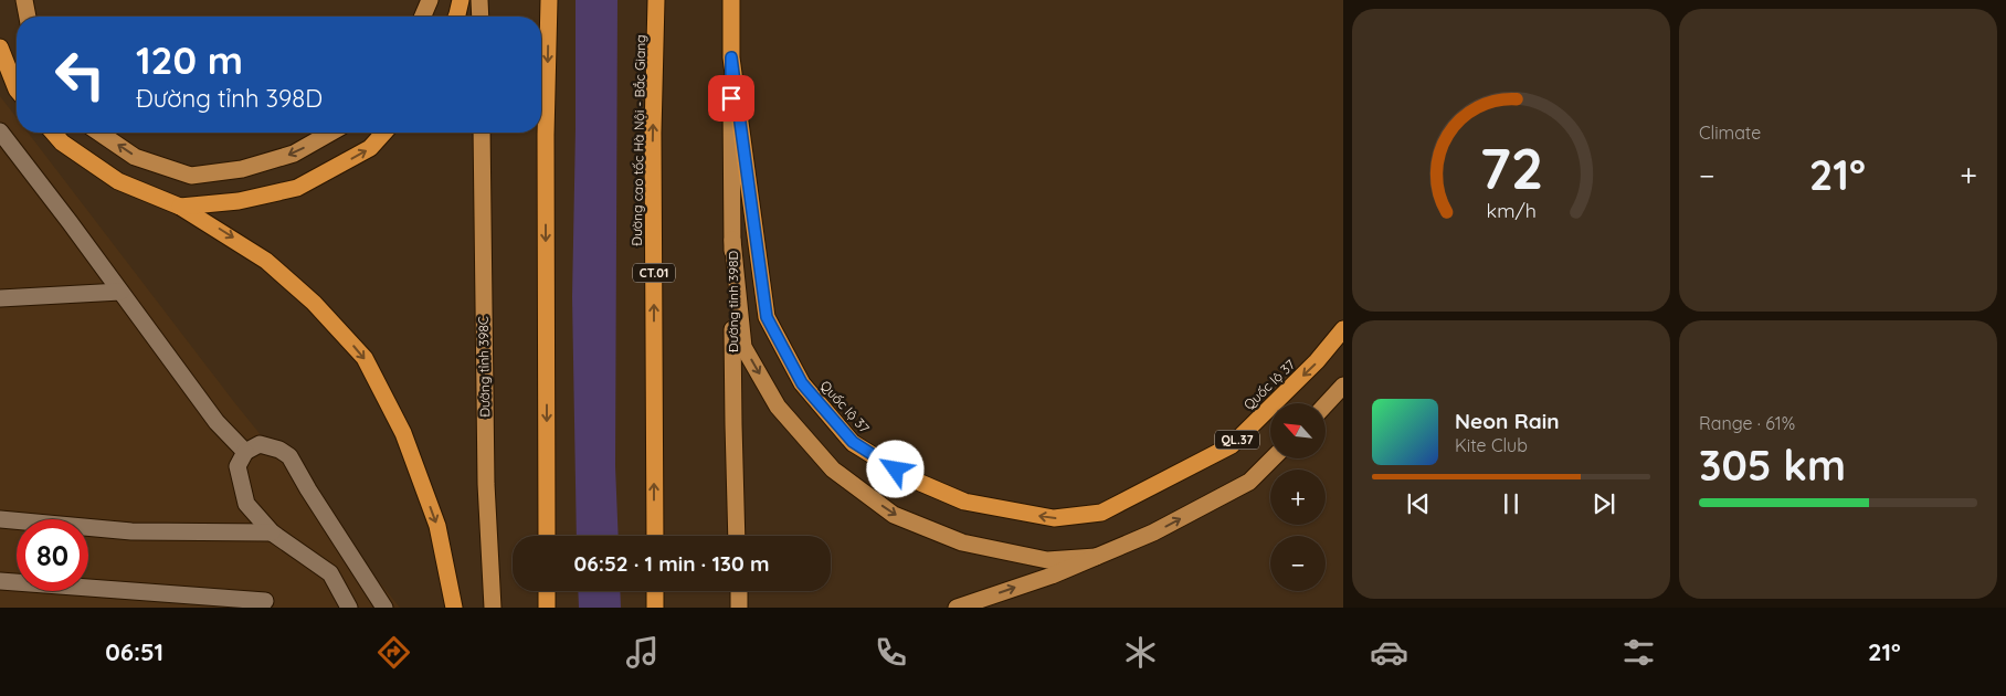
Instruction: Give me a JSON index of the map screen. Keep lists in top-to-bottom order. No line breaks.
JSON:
{"streets":{"highway":["Đường cao tốc Hà Nội - Bắc Giang","CT.01","Quốc lộ 37","QL.37"],"main road":["Đường tỉnh 398D","Đường tỉnh 398C"]},"crossings":[["Đường tỉnh 398D","Quốc lộ 37"]],"north":"top left","page":{"tile":["Climate",["Range · 61%","305 km"]],"turn":["120 m","Đường tỉnh 398D"],"heat":["−","21°","+"],"song":["Neon Rain","Kite Club"],"map_buttons":["+","−"],"limit":"80","trip":"06:52 · 1 min · 130 m","tabs":["06:51","21°"],"gauge":["72","km/h"]}}
